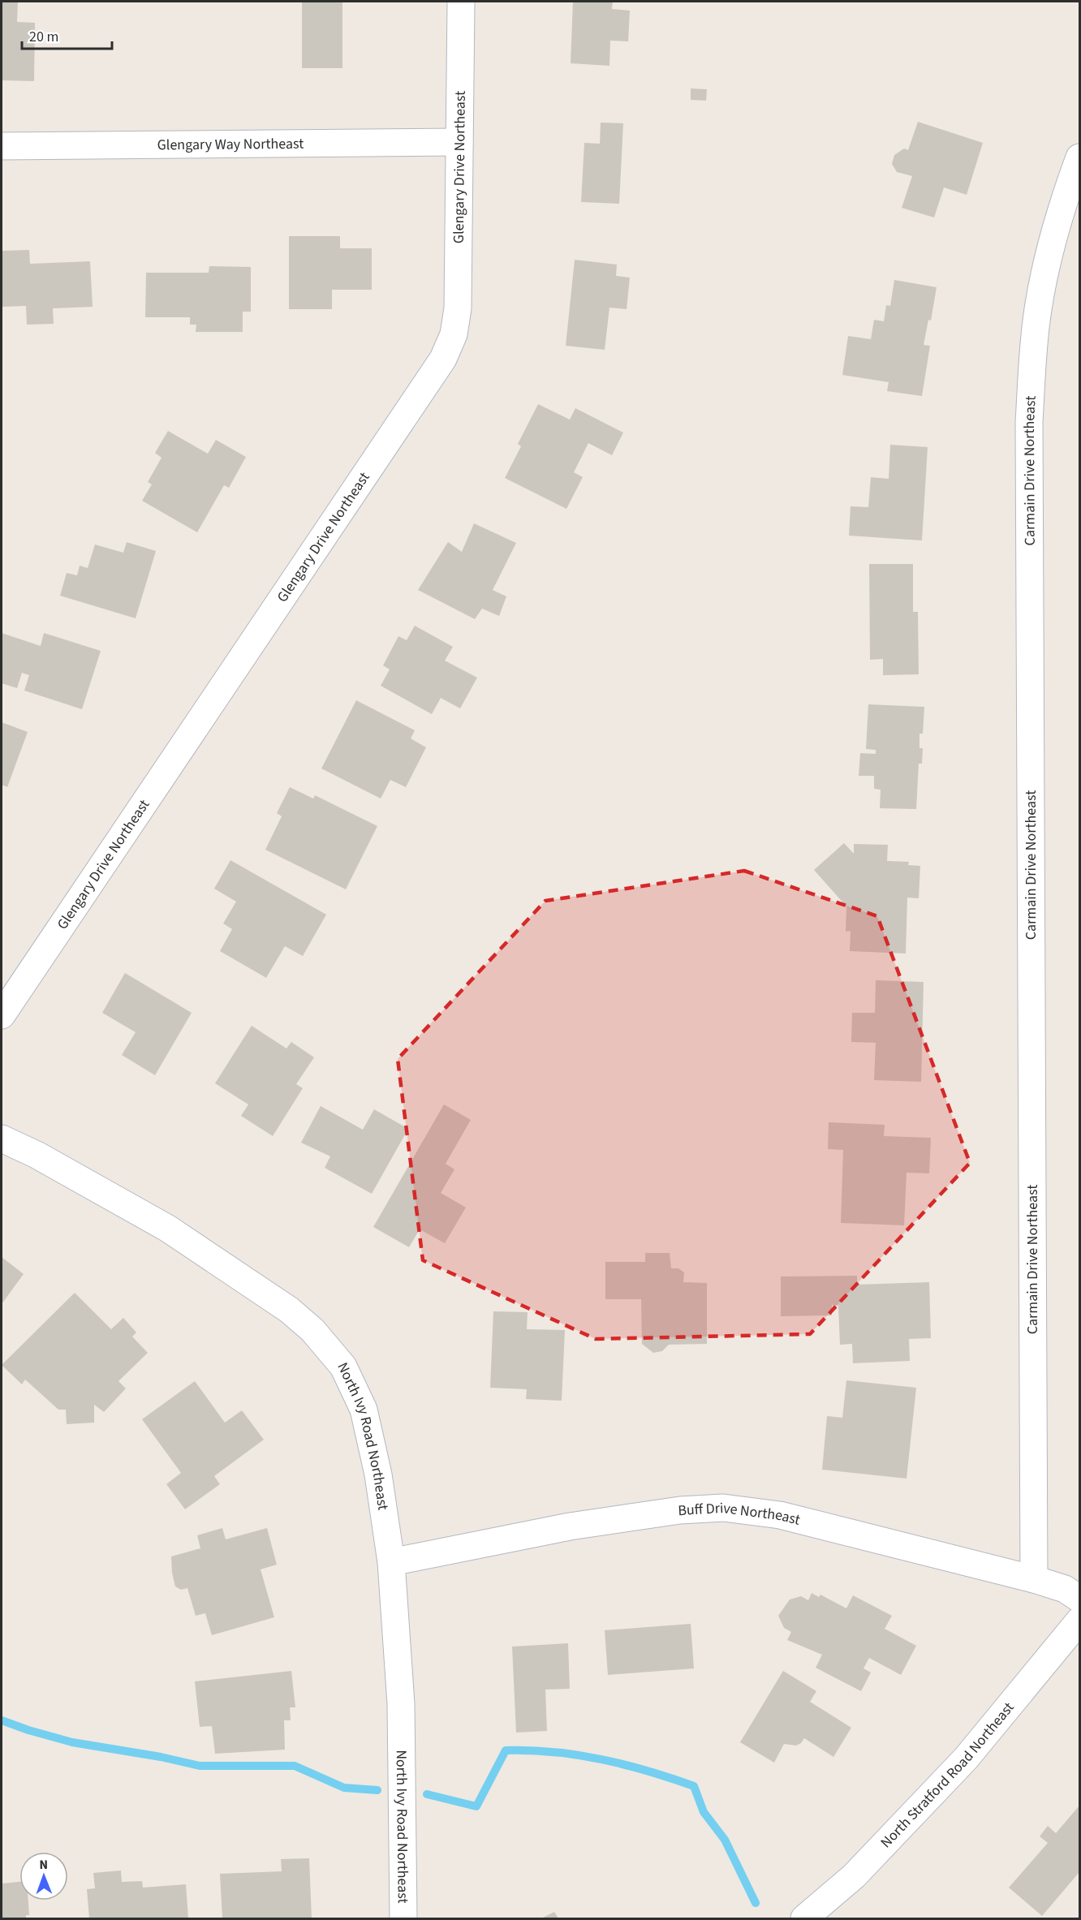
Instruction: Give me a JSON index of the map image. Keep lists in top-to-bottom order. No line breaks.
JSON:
{"streets":{"street":["Glengary Way Northeast","Glengary Drive Northeast","Carmain Drive Northeast","North Ivy Road Northeast","Buff Drive Northeast","North Stratford Road Northeast"]},"crossings":[["Glengary Way Northeast","Glengary Drive Northeast"],["Carmain Drive Northeast","Buff Drive Northeast"],["North Ivy Road Northeast","Buff Drive Northeast"]],"scale_bar":"20 m","north":"top"}
